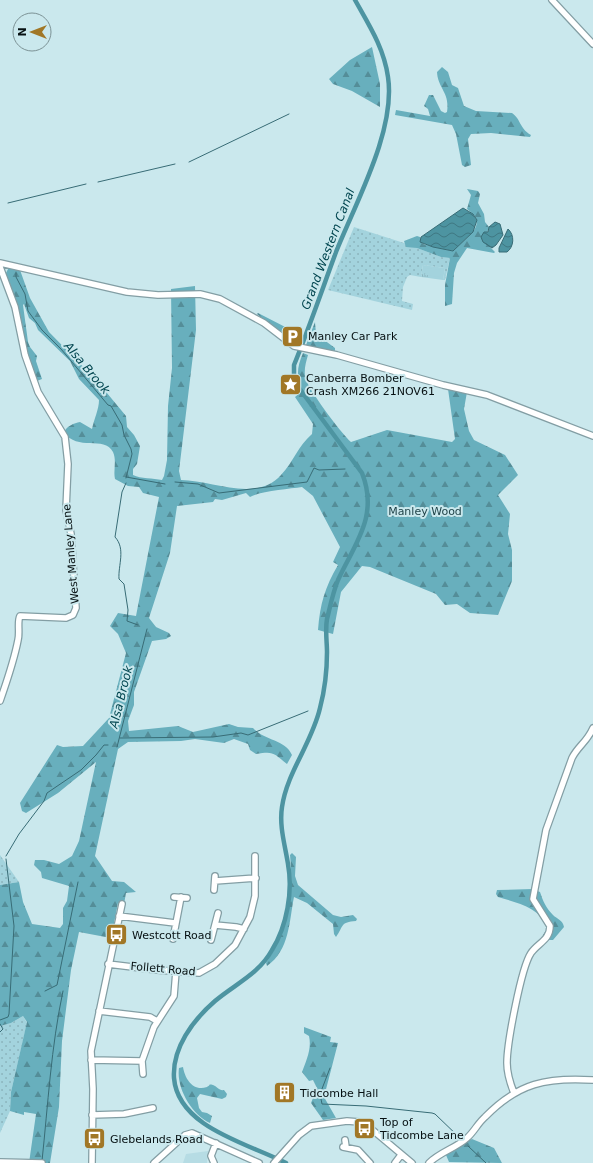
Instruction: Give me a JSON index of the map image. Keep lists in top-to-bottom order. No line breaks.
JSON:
{"streets":{"street":["West Manley Lane","Follett Road"]},"water":["Grand Western Canal","Alsa Brook"],"parks":["Manley Wood"],"places":{"parking":["Manley Car Park"],"place":["Canberra Bomber Crash XM266 21NOV61"],"bus stop":["Westcott Road","Top of Tidcombe Lane","Glebelands Road"],"building":["Tidcombe Hall"]},"north":"left"}
